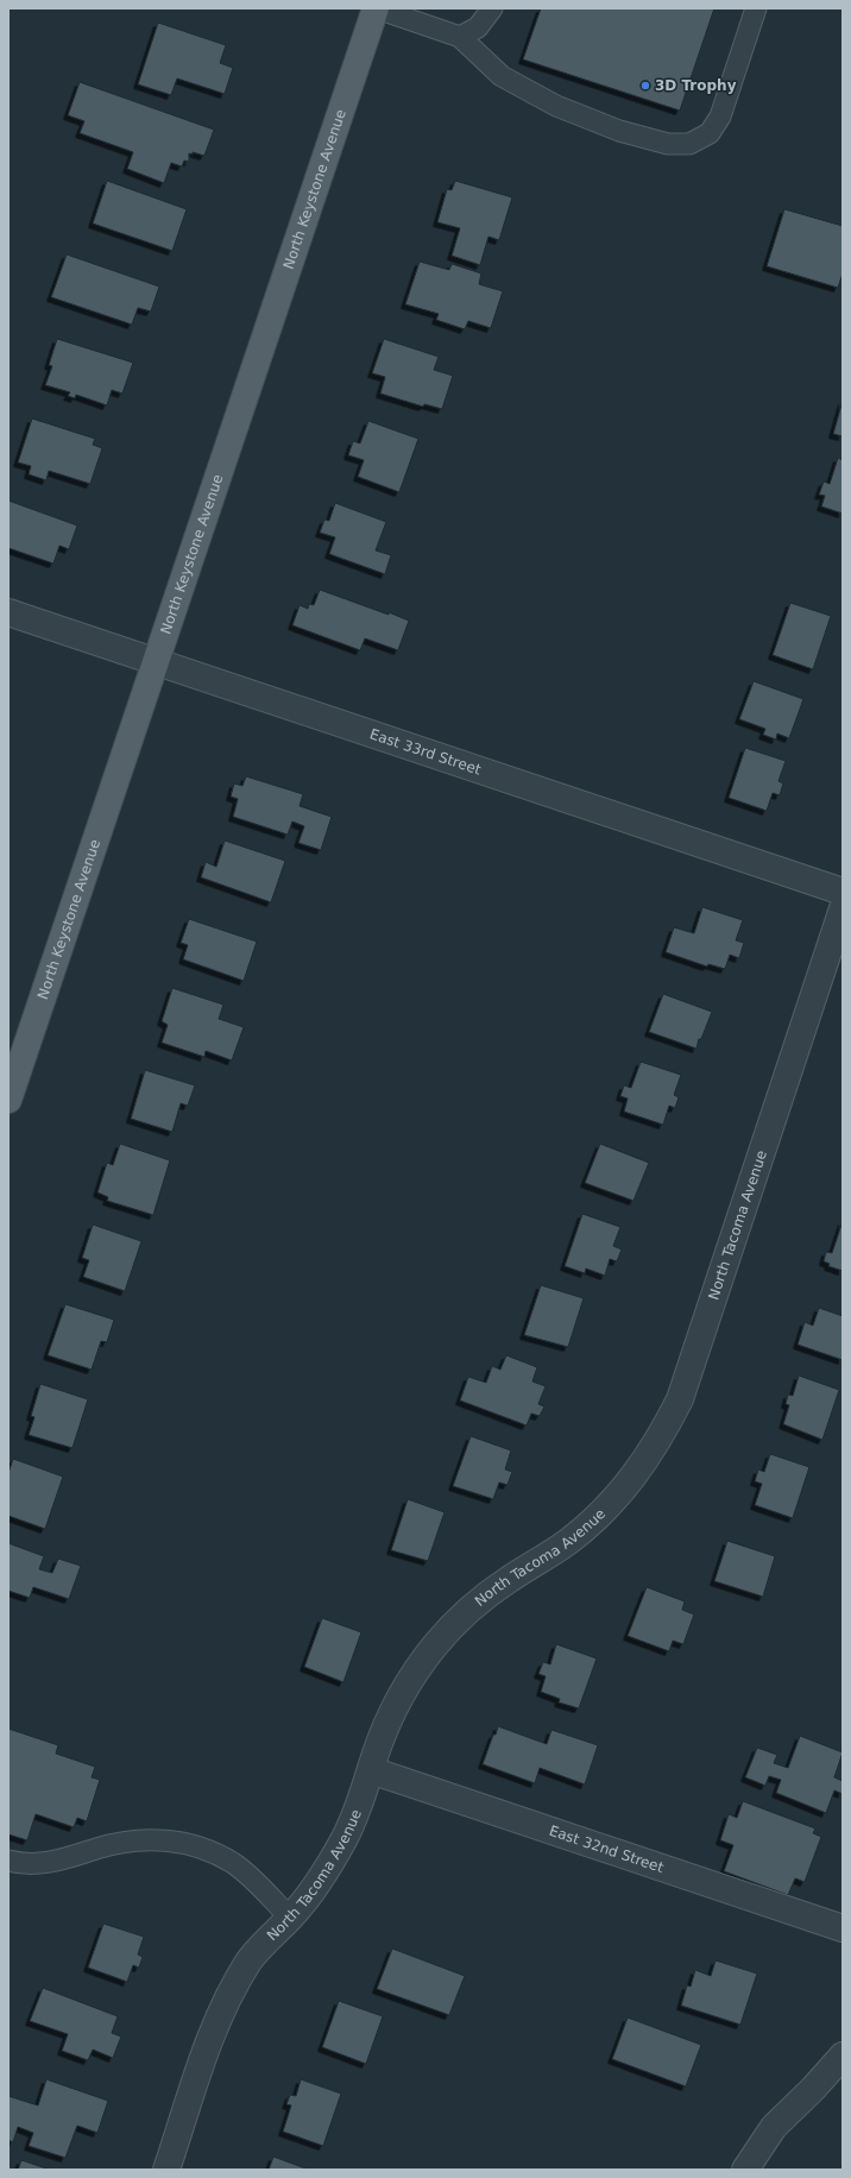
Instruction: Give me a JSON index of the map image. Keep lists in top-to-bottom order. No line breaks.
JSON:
{"streets":{"main road":["North Keystone Avenue"],"street":["East 33rd Street","North Tacoma Avenue","East 32nd Street"]},"crossings":[["North Keystone Avenue","East 33rd Street"],["North Tacoma Avenue","East 32nd Street"]],"places":["3D Trophy"]}
